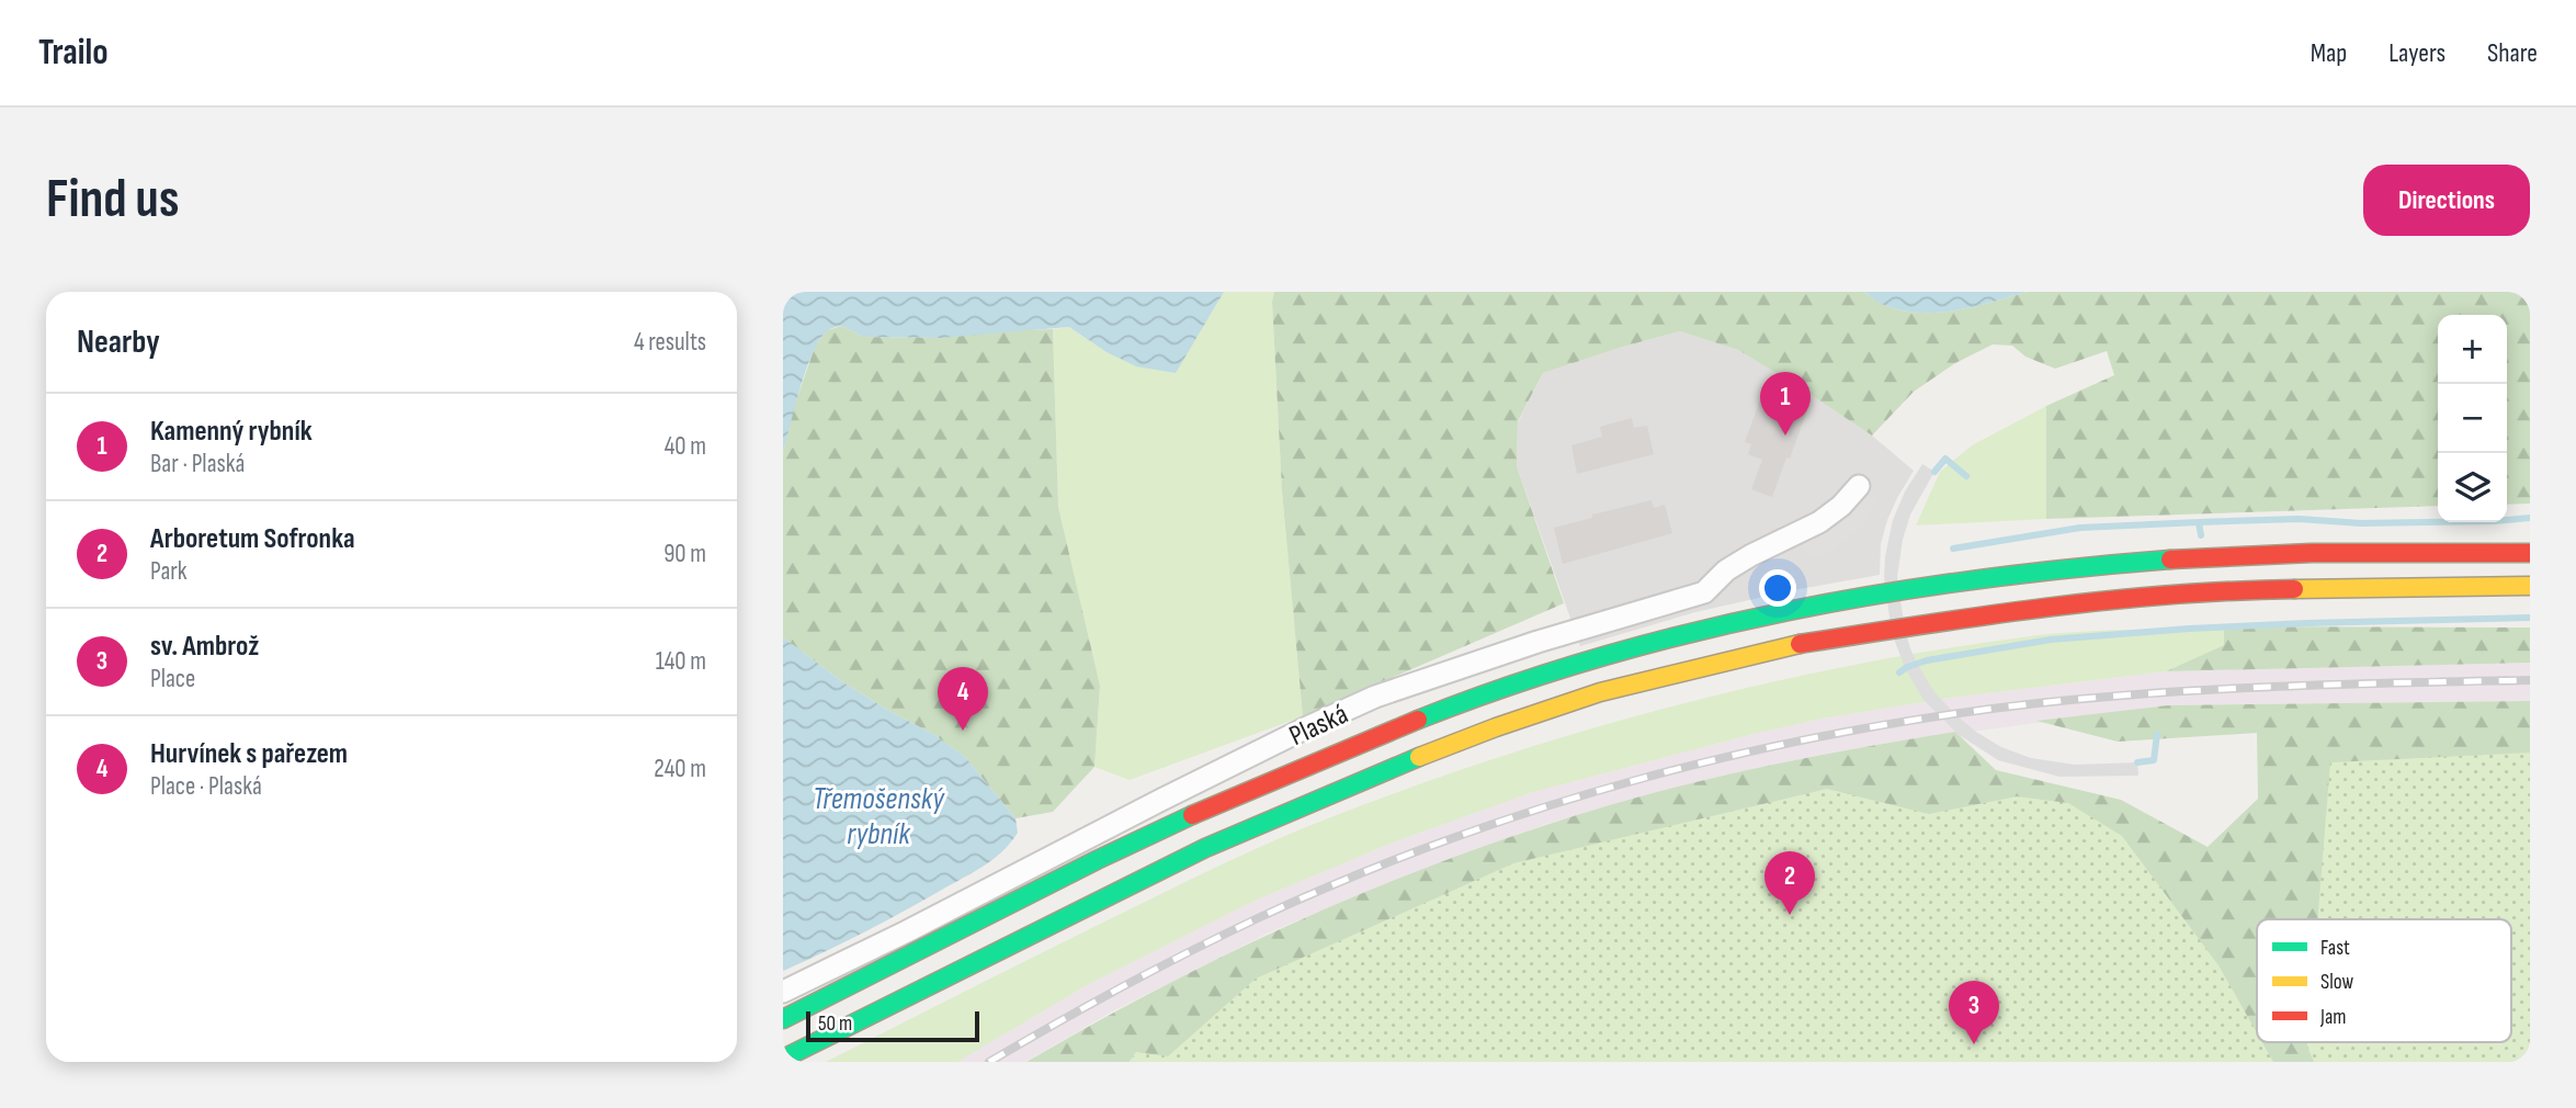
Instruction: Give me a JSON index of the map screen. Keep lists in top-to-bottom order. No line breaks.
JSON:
{"streets":{"street":["Plaská"]},"water":["Třemošenský rybník"],"legend":["Fast","Slow","Jam"],"scale_bar":"50 m","page":{"header":"Trailo","nav":["Map","Layers","Share"],"buttons":"Directions","title":"Find us","heading":["Nearby","4 results"],"map_buttons":["+","−"],"pins":["1","4","2","3"],"list":[{"mark":"1","name":"Kamenný rybník","note":"Bar · Plaská","value":"40 m"},{"mark":"2","name":"Arboretum Sofronka","note":"Park","value":"90 m"},{"mark":"3","name":"sv. Ambrož","note":"Place","value":"140 m"},{"mark":"4","name":"Hurvínek s pařezem","note":"Place · Plaská","value":"240 m"}],"scale":"50 m"}}
